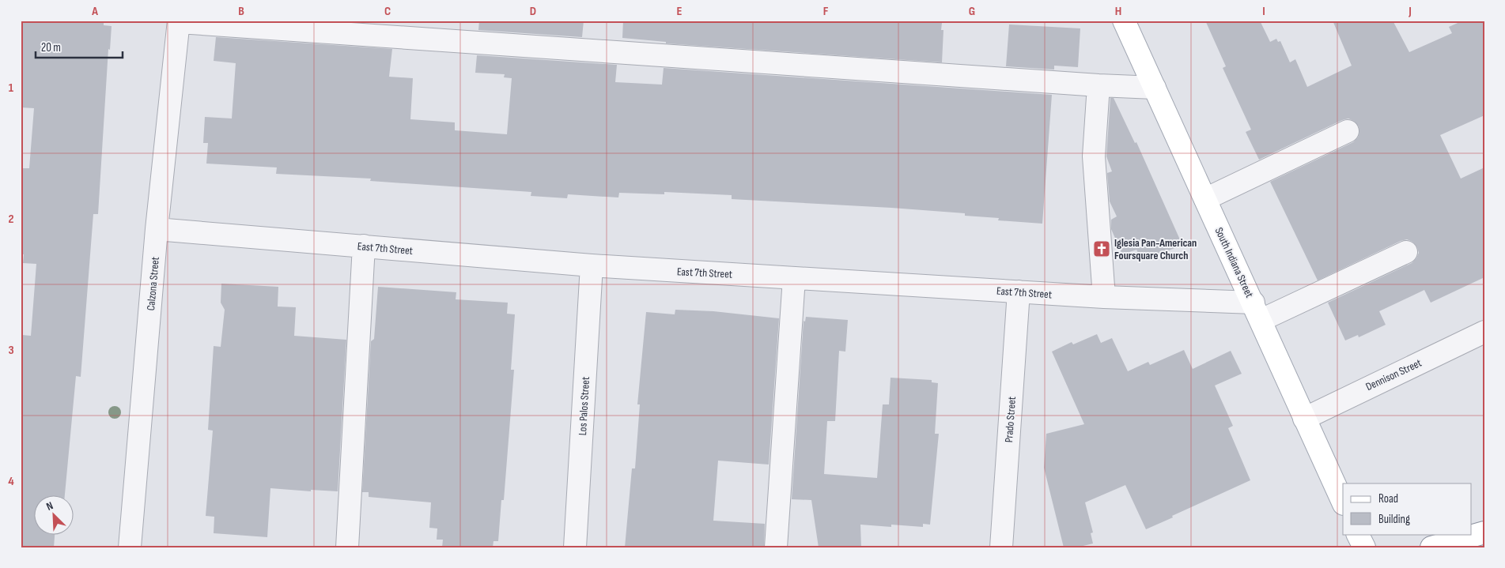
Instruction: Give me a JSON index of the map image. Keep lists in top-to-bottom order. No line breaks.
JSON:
{"streets":{"main road":["South Indiana Street"],"street":["East 7th Street","Calzona Street","Dennison Street","Los Palos Street","Prado Street"]},"crossings":[["East 7th Street","South Indiana Street"],["East 7th Street","Calzona Street"],["East 7th Street","Los Palos Street"],["East 7th Street","Prado Street"],["South Indiana Street","Dennison Street"]],"places":{"church":["Iglesia Pan-American Foursquare Church"]},"legend":["Road","Building"],"scale_bar":"20 m","north":"top left","grid":{"columns":["A","B","C","D","E","F","G","H","I","J"],"rows":["1","2","3","4"]}}
